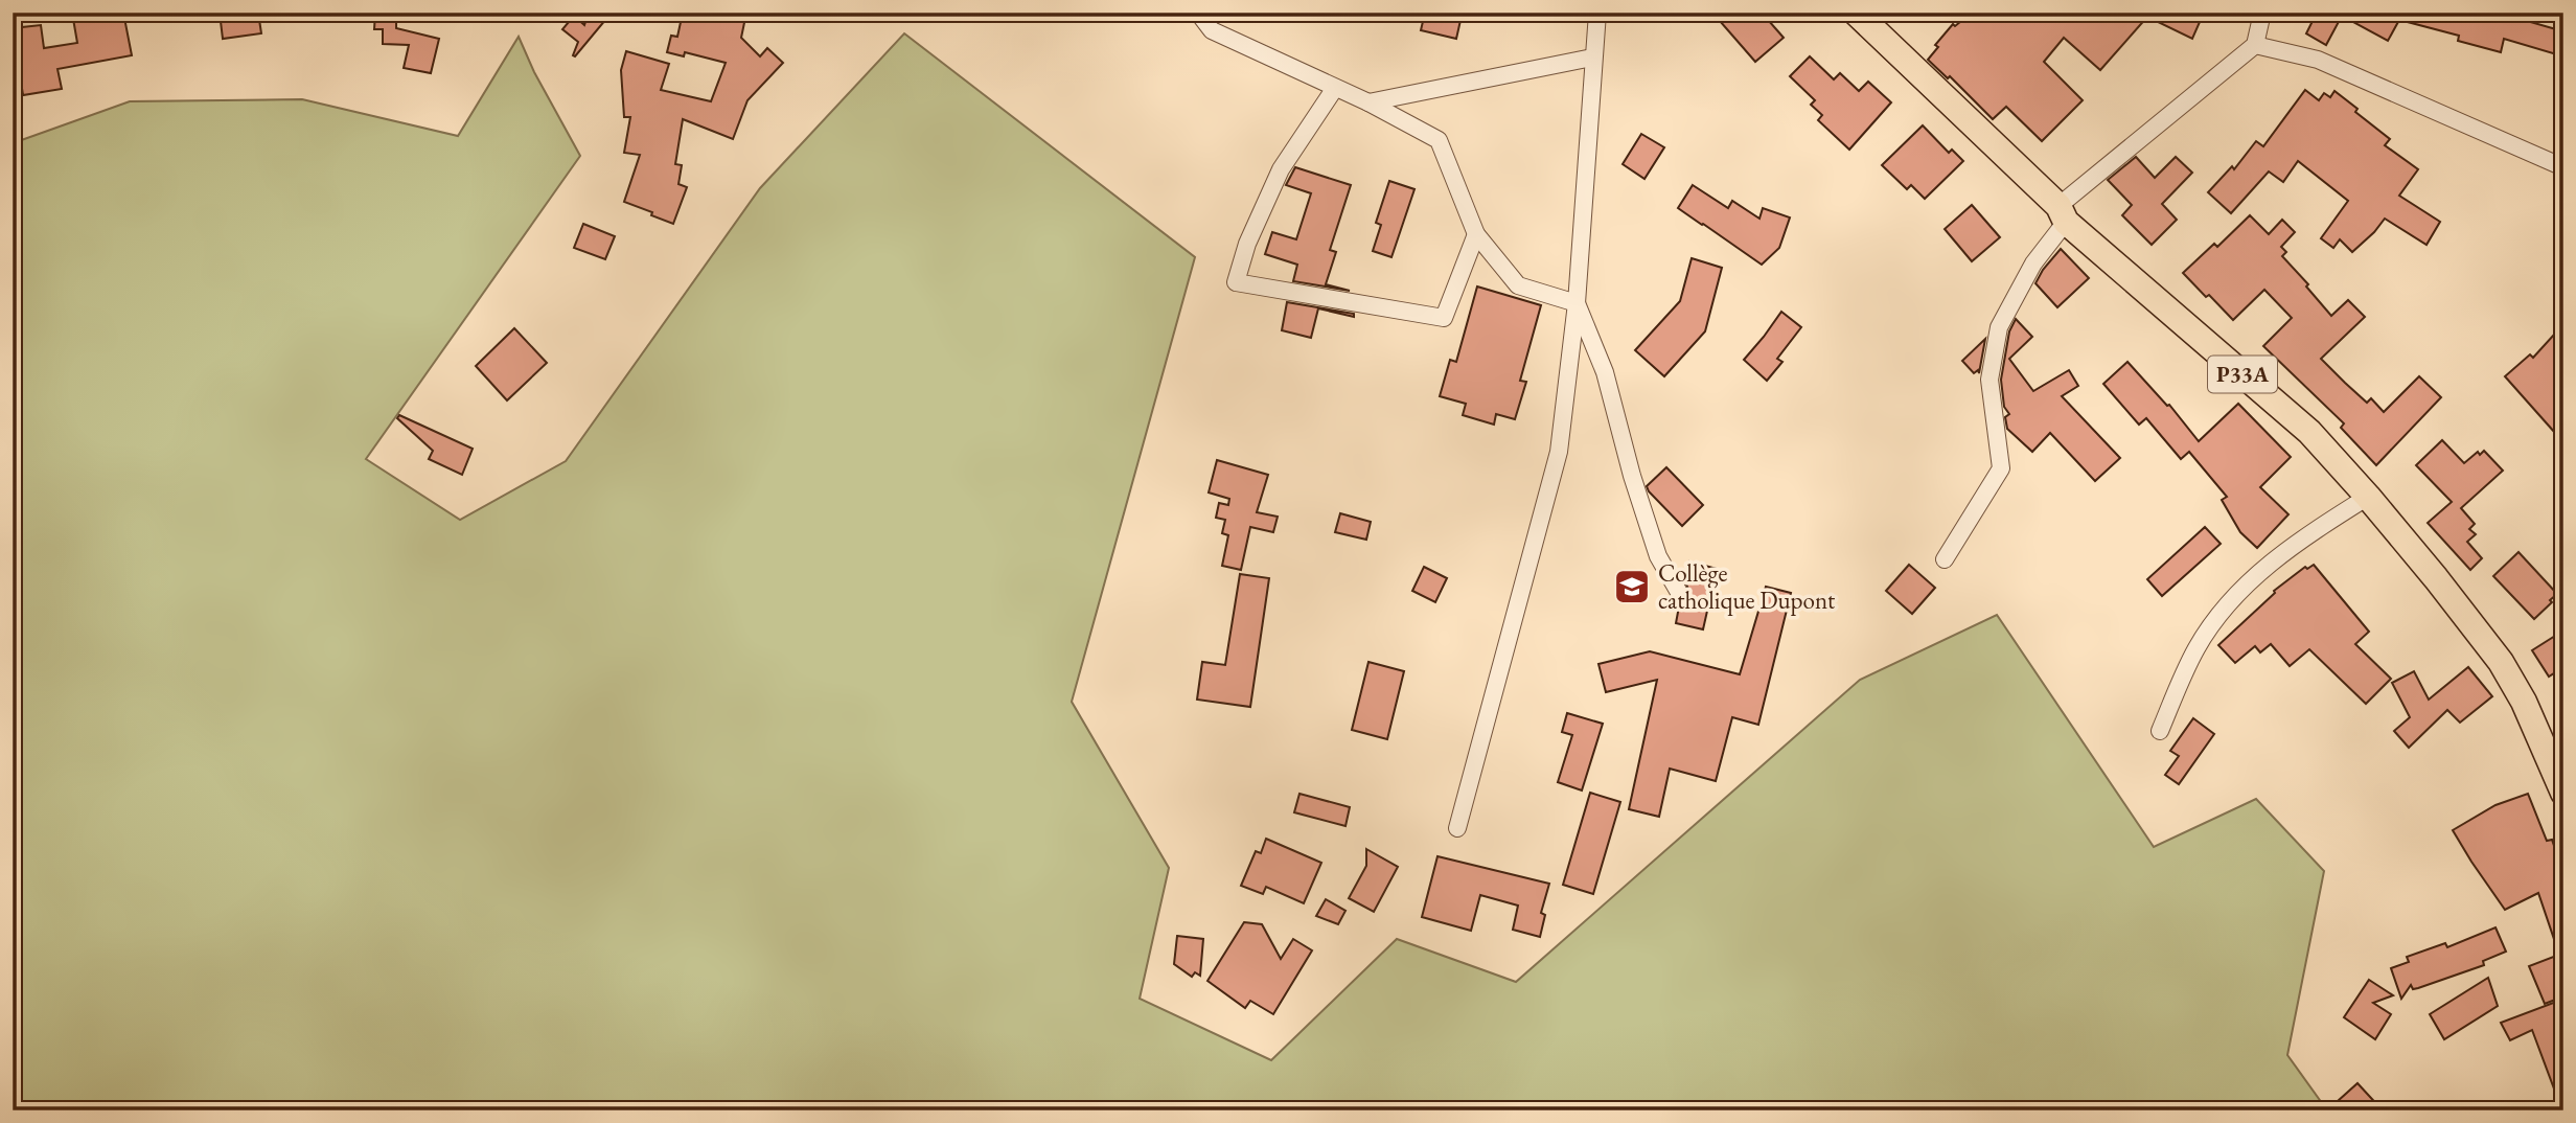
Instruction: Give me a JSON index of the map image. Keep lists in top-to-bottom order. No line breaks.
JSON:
{"streets":{"main road":["P33A"]},"places":{"school or university":["Collège catholique Dupont"]}}
